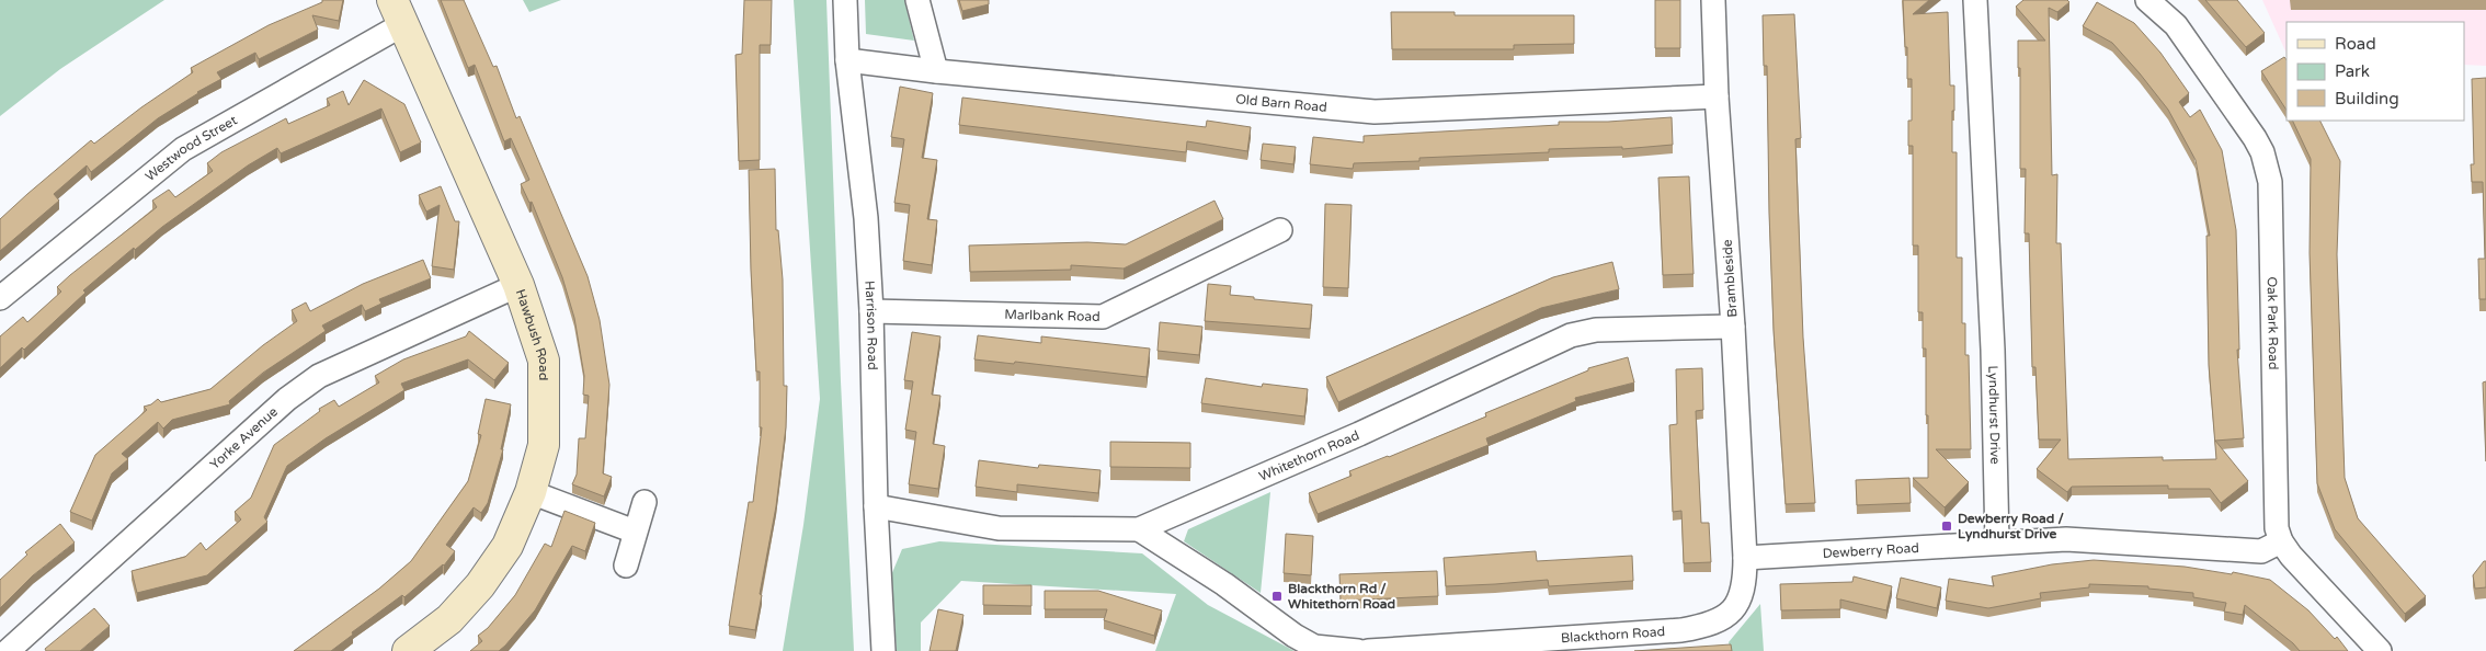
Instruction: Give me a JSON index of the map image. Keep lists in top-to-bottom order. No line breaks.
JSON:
{"streets":{"street":["Old Barn Road","Westwood Street","Brambleside","Marlbank Road","Oak Park Road","Harrison Road","Hawbush Road","Lyndhurst Drive","Yorke Avenue","Whitethorn Road","Dewberry Road","Blackthorn Road"]},"crossings":[["Old Barn Road","Brambleside"],["Old Barn Road","Harrison Road"],["Westwood Street","Hawbush Road"],["Brambleside","Whitethorn Road"],["Brambleside","Dewberry Road"],["Brambleside","Blackthorn Road"],["Marlbank Road","Harrison Road"],["Harrison Road","Whitethorn Road"],["Hawbush Road","Yorke Avenue"],["Lyndhurst Drive","Dewberry Road"],["Dewberry Road","Blackthorn Road"]],"places":{"transit":["Dewberry Road / Lyndhurst Drive","Blackthorn Rd / Whitethorn Road"]},"legend":["Road","Park","Building"]}
